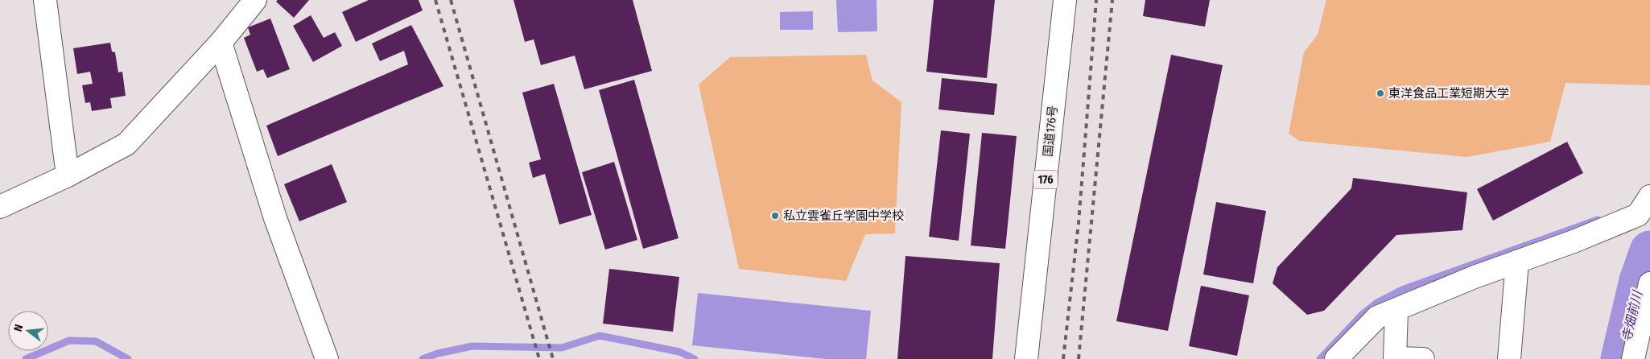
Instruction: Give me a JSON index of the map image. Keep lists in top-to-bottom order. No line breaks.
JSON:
{"streets":{"main road":["国道176号","176"]},"water":["寺畑前川"],"places":["東洋食品工業短期大学","私立雲雀丘学園中学校"],"north":"left"}
